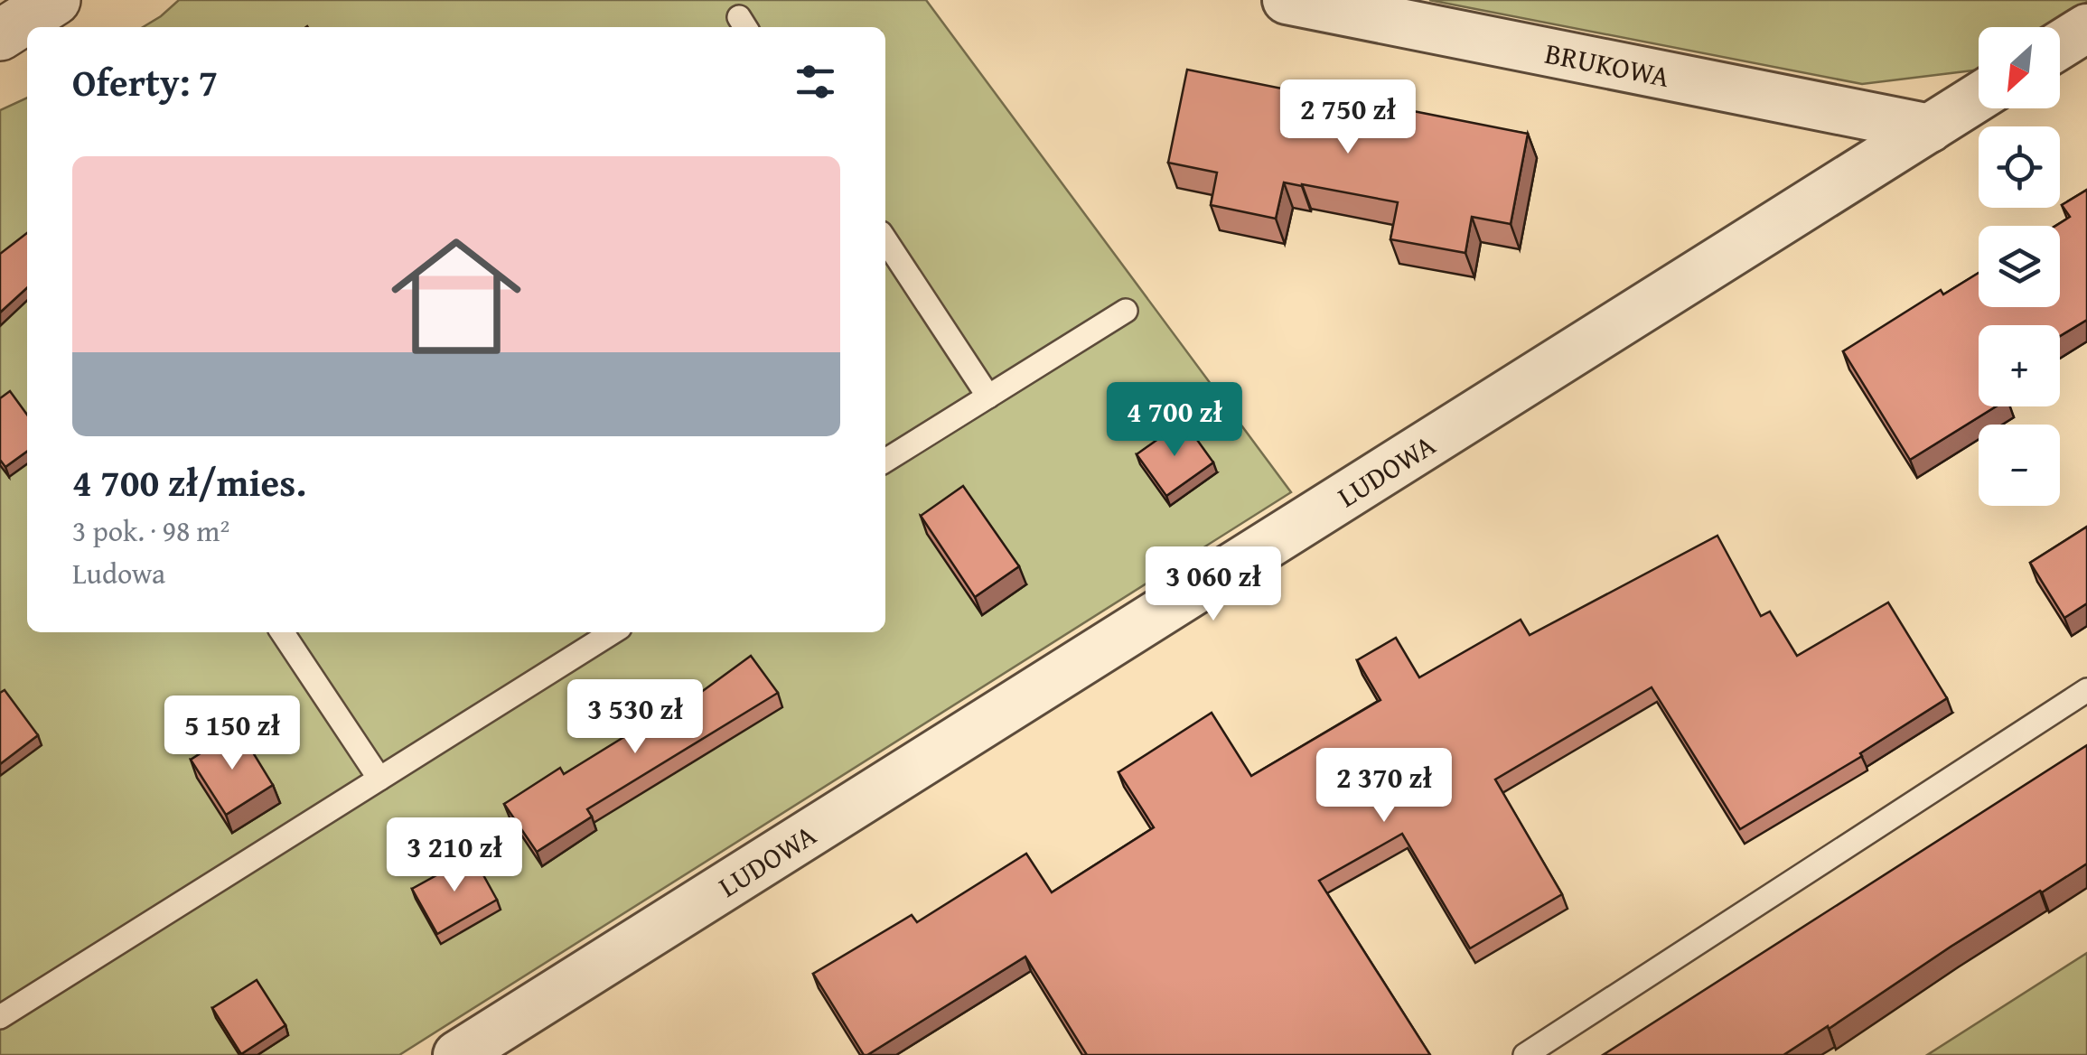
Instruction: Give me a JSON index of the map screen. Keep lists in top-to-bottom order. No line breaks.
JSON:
{"streets":{"street":["BRUKOWA","LUDOWA"]},"crossings":[["BRUKOWA","LUDOWA"]],"north":"bottom left","page":{"map_buttons":["+","−"],"heading":"Oferty: 7","price":["2 750 zł","4 700 zł","3 060 zł","3 530 zł","5 150 zł","2 370 zł","3 210 zł"],"list":[{"name":"4 700 zł/mies.","note":"3 pok. · 98 m² · Ludowa"}]}}
